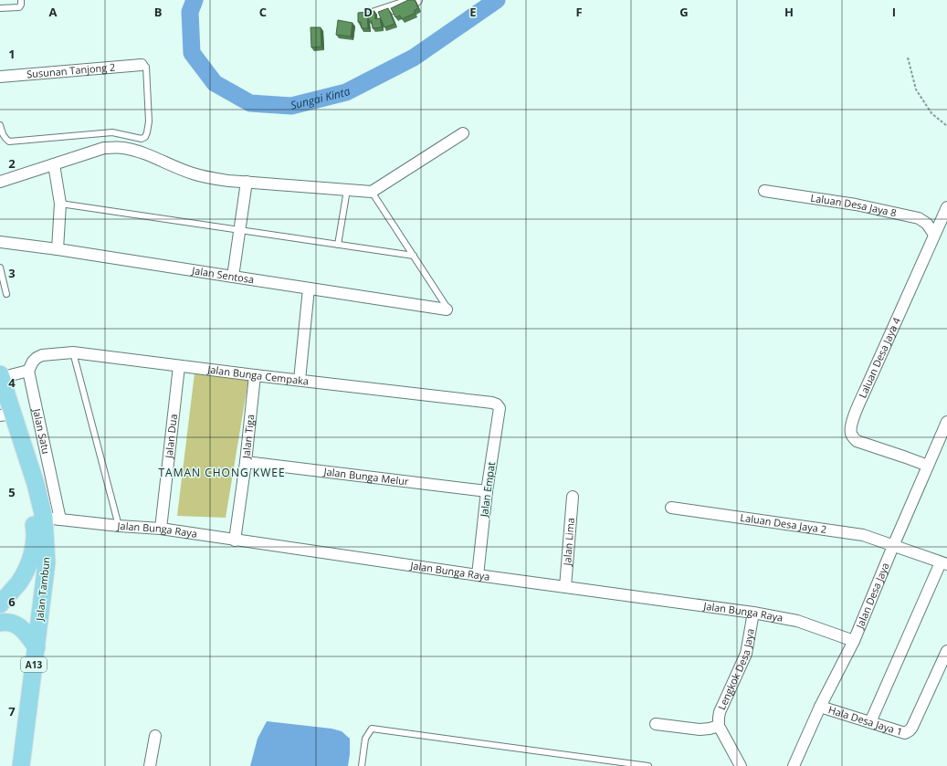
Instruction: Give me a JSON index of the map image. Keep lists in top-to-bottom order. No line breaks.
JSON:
{"streets":{"main road":["Jalan Tambun","A13"],"street":["Susunan Tanjong 2","Laluan Desa Jaya 8","Jalan Sentosa","Laluan Desa Jaya 4","Jalan Bunga Cempaka","Jalan Satu","Jalan Dua","Jalan Tiga","Jalan Bunga Melur","Jalan Empat","Laluan Desa Jaya 2","Jalan Bunga Raya","Jalan Lima","Jalan Desa Jaya","Lengkok Desa Jaya","Hala Desa Jaya 1"]},"crossings":[["Laluan Desa Jaya 8","Laluan Desa Jaya 4"],["Laluan Desa Jaya 4","Jalan Desa Jaya"],["Jalan Bunga Cempaka","Jalan Satu"],["Jalan Bunga Cempaka","Jalan Dua"],["Jalan Bunga Cempaka","Jalan Tiga"],["Jalan Bunga Cempaka","Jalan Empat"],["Jalan Satu","Jalan Bunga Raya"],["Jalan Dua","Jalan Bunga Raya"],["Jalan Tiga","Jalan Bunga Melur"],["Jalan Tiga","Jalan Bunga Raya"],["Jalan Bunga Melur","Jalan Empat"],["Jalan Empat","Jalan Bunga Raya"],["Laluan Desa Jaya 2","Jalan Desa Jaya"],["Jalan Bunga Raya","Jalan Lima"],["Jalan Bunga Raya","Jalan Tambun"],["Jalan Bunga Raya","Jalan Desa Jaya"],["Jalan Bunga Raya","Lengkok Desa Jaya"],["Jalan Desa Jaya","Hala Desa Jaya 1"]],"districts":["TAMAN CHONG KWEE"],"water":["Sungai Kinta"],"grid":{"columns":["A","B","C","D","E","F","G","H","I"],"rows":["1","2","3","4","5","6","7"]}}
